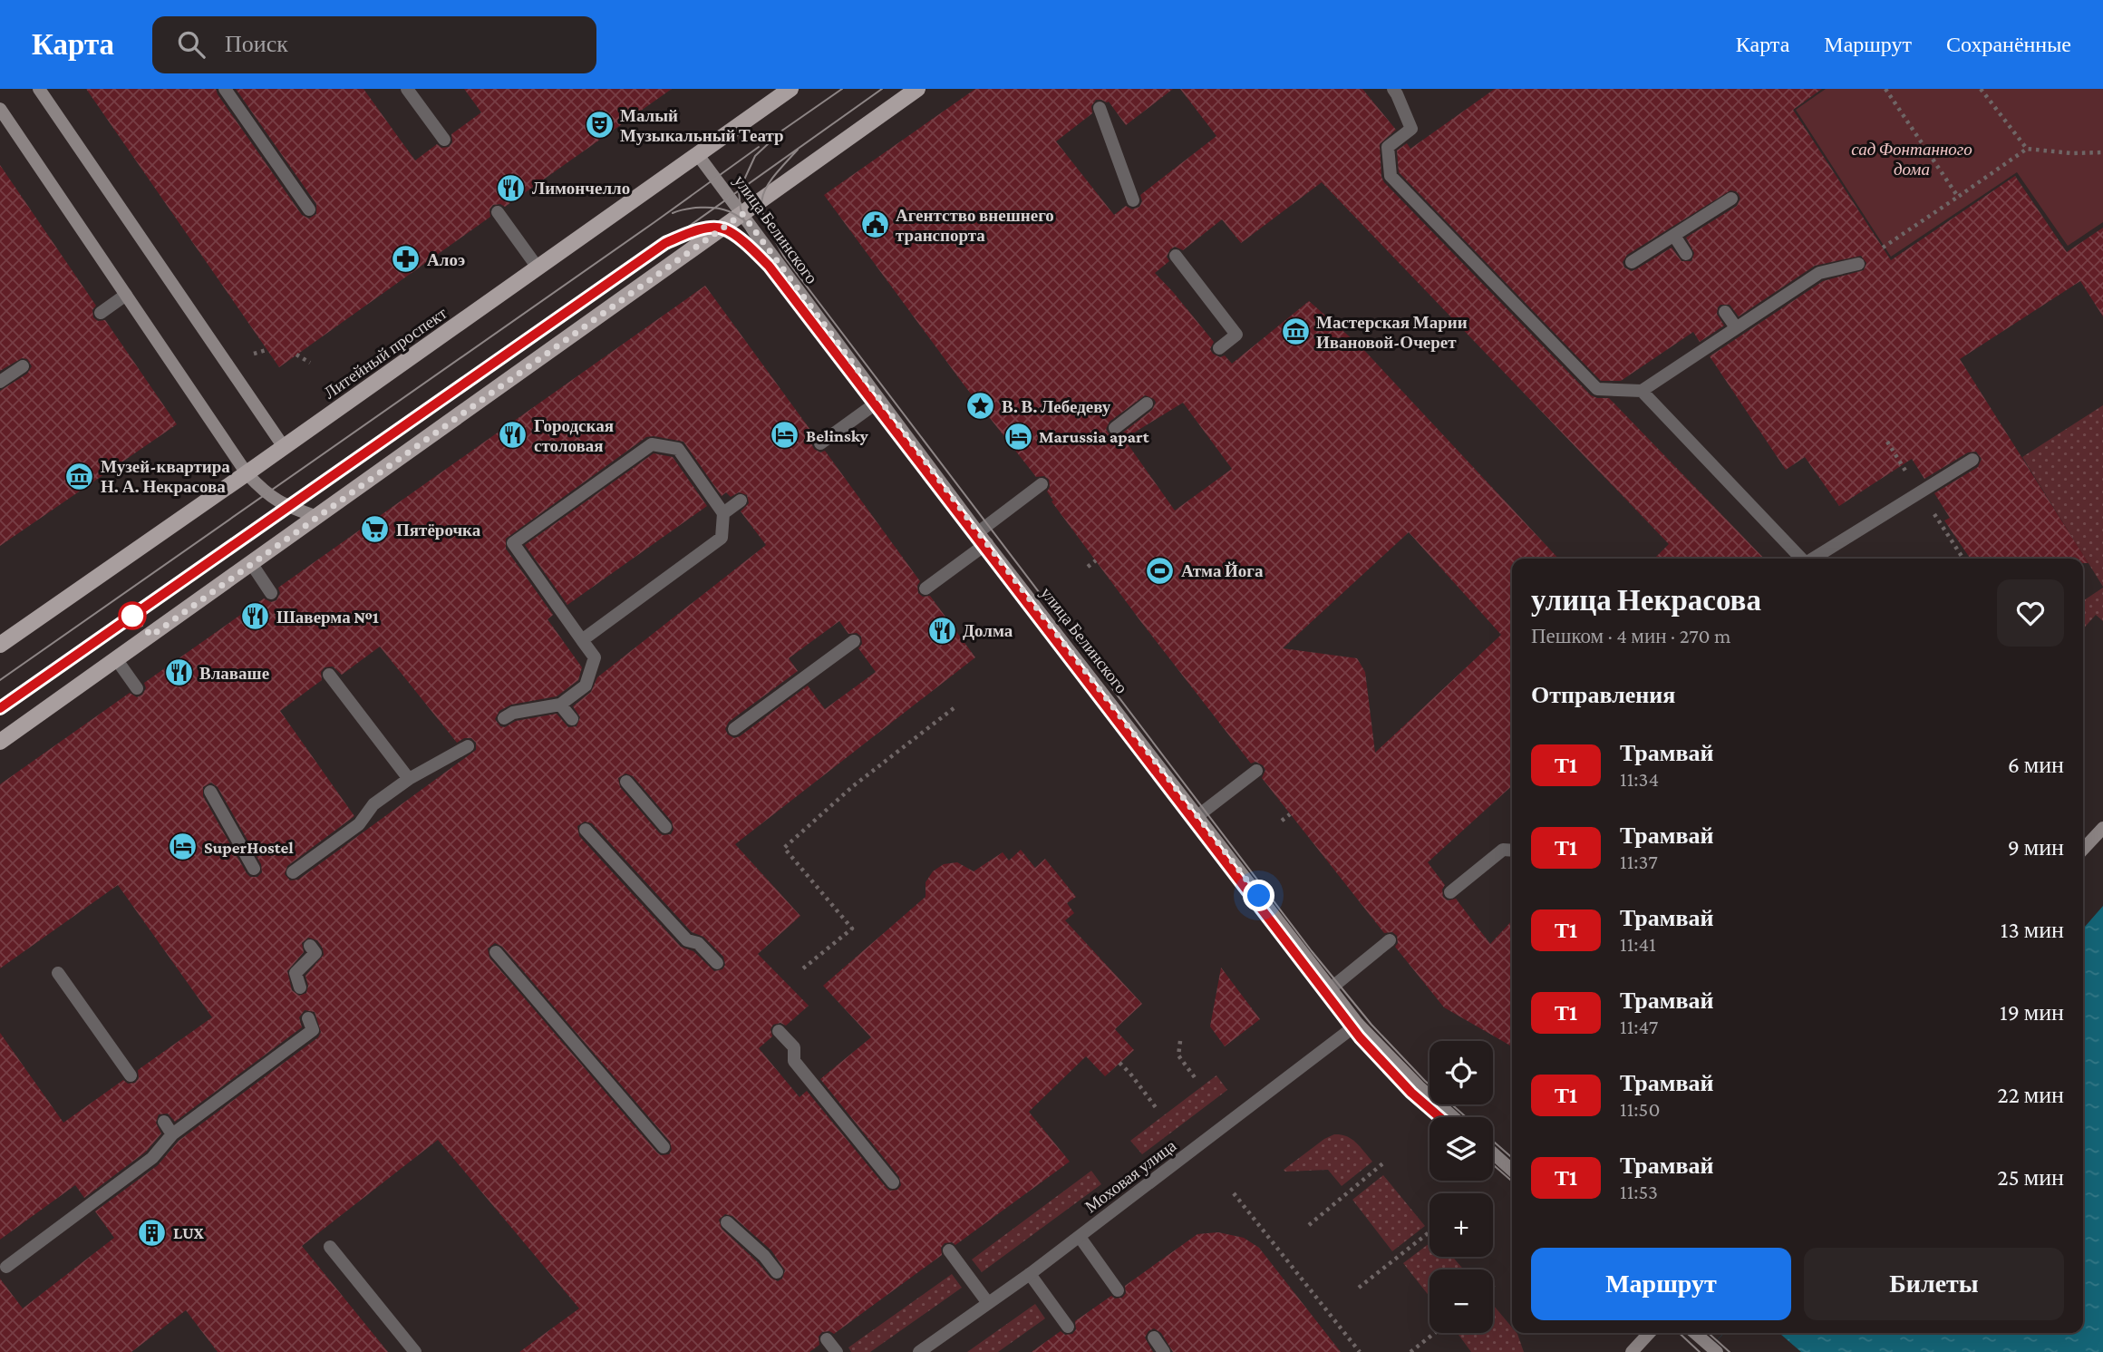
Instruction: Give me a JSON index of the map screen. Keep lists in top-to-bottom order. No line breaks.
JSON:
{"streets":{"main road":["улица Белинского","Литейный проспект"],"street":["Моховая улица"]},"crossings":[["улица Белинского","Литейный проспект"],["улица Белинского","Моховая улица"]],"parks":["сад Фонтанного дома"],"places":{"theatre":["Малый Музыкальный Театр"],"restaurant":["Лимончелло","Городская столовая","Шаверма №1","Долма","Влаваше"],"public building":["Агентство внешнего транспорта"],"pharmacy":["Алоэ"],"museum":["Мастерская Марии Ивановой-Очерет","Музей-квартира Н. А. Некрасова"],"place":["В. В. Лебедеву"],"hotel":["Belinsky","Marussia apart","SuperHostel"],"supermarket":["Пятёрочка"],"sports":["Атма Йога"],"building":["LUX"]},"lines":["tram line Т1"],"page":{"header":"Карта","search":"Поиск","nav":["Карта","Маршрут","Сохранённые"],"heading":[["улица Некрасова","Пешком · 4 мин · 270 m"],"Отправления"],"list":[{"mark":"Т1","name":"Трамвай","note":"11:34","value":"6 мин"},{"mark":"Т1","name":"Трамвай","note":"11:37","value":"9 мин"},{"mark":"Т1","name":"Трамвай","note":"11:41","value":"13 мин"},{"mark":"Т1","name":"Трамвай","note":"11:47","value":"19 мин"},{"mark":"Т1","name":"Трамвай","note":"11:50","value":"22 мин"},{"mark":"Т1","name":"Трамвай","note":"11:53","value":"25 мин"}],"map_buttons":["+","−"],"buttons":["Маршрут","Билеты"]}}
